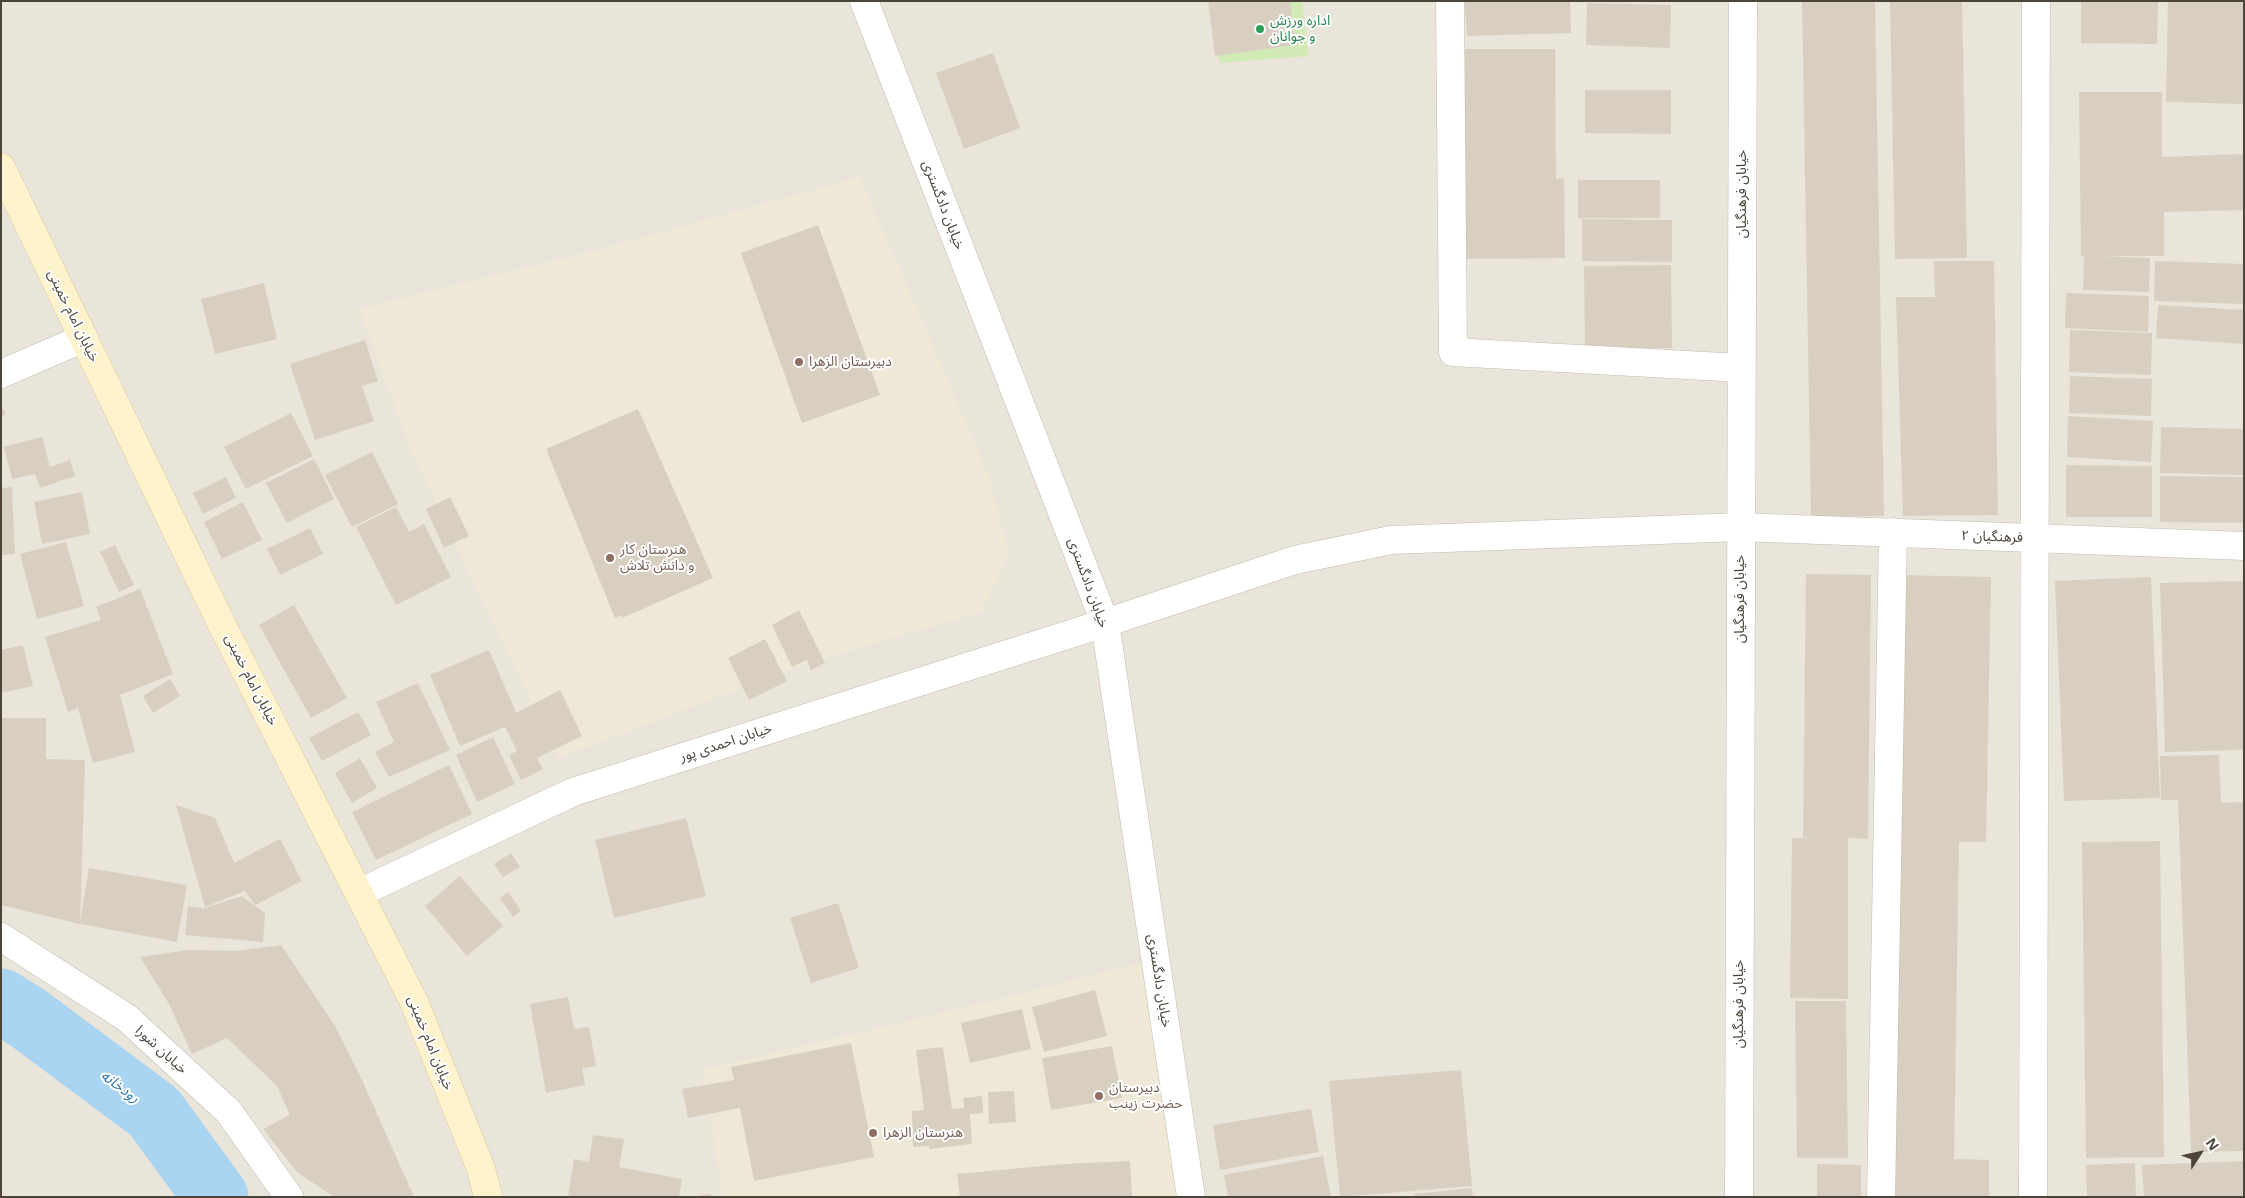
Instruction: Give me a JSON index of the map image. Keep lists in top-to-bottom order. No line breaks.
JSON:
{"streets":{"main road":["خیابان امام خمینی"],"street":["خیابان فرهنگیان","خیابان دادگستری","فرهنگیان ۲","خیابان احمدی پور","خیابان شورا"]},"crossings":[["خیابان فرهنگیان","فرهنگیان ۲"],["خیابان فرهنگیان","خیابان احمدی پور"],["خیابان دادگستری","خیابان احمدی پور"],["خیابان امام خمینی","خیابان احمدی پور"],["فرهنگیان ۲","خیابان احمدی پور"]],"water":["رودخانه"],"places":["اداره ورزش و جوانان","دبیرستان الزهرا","هنرستان کار و دانش تلاش","دبیرستان حضرت زینب","هنرستان الزهرا"],"north":"top right"}
